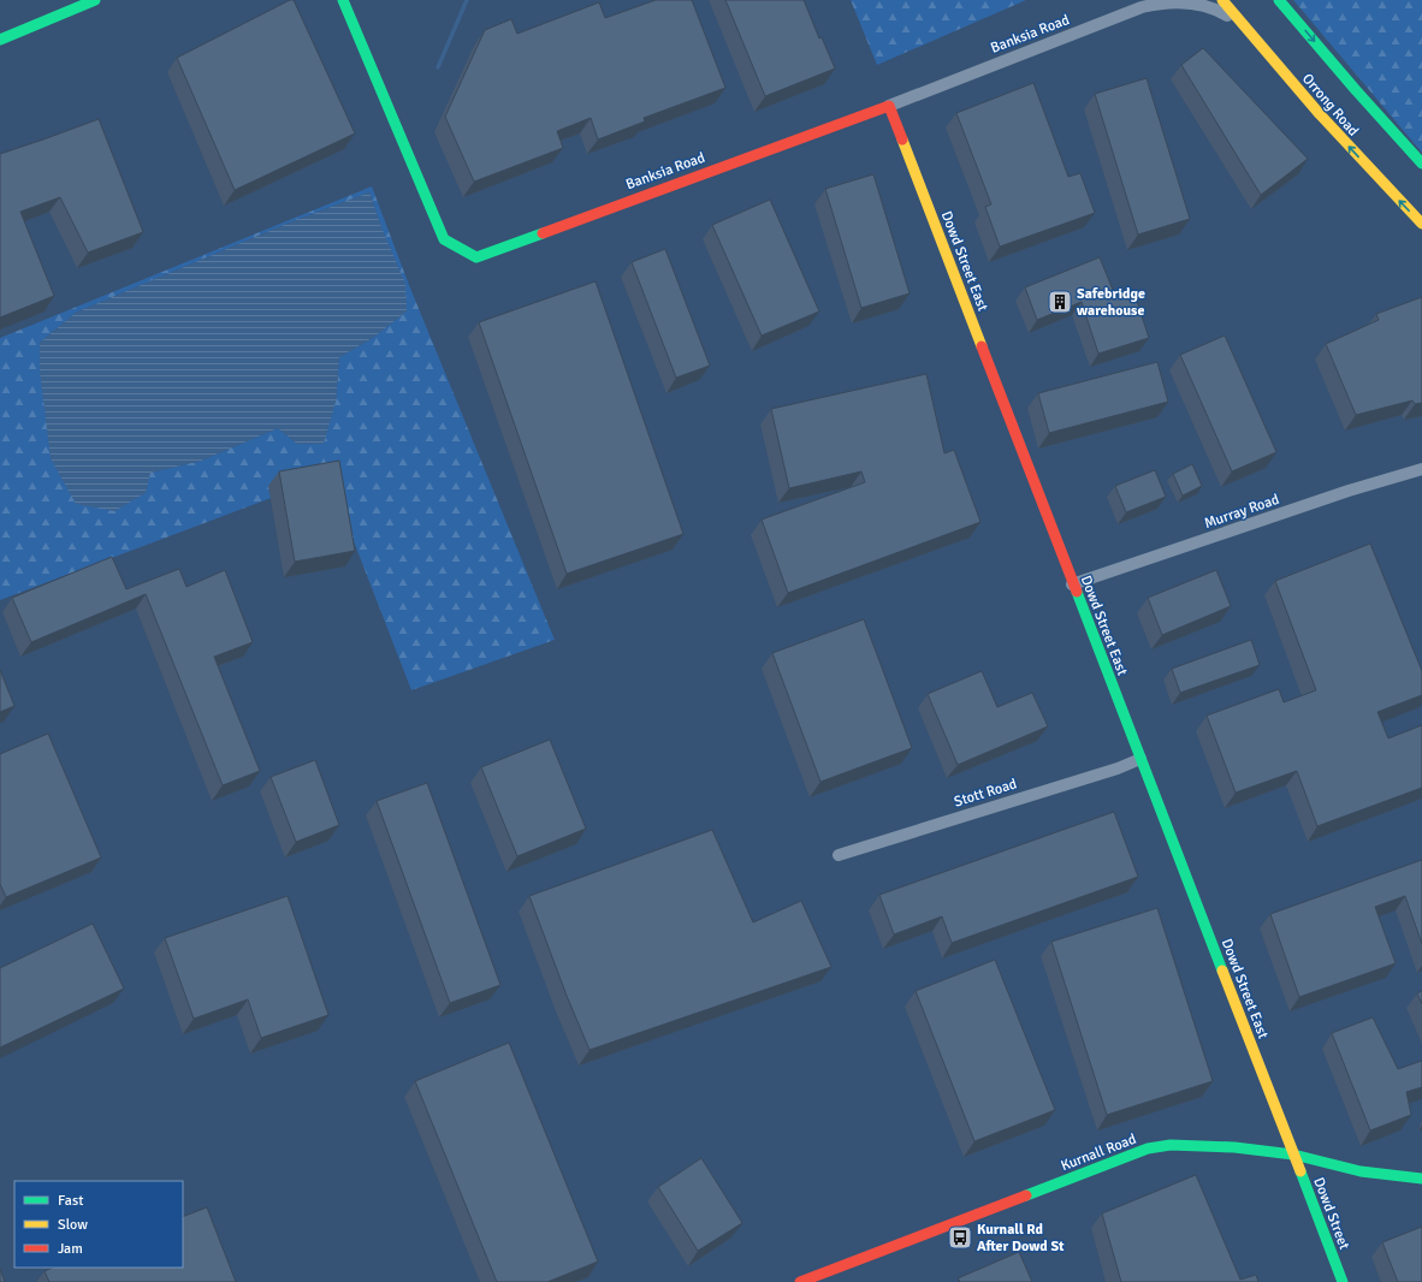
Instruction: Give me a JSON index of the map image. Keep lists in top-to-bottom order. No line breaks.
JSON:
{"streets":{"main road":["Banksia Road","Orrong Road","Dowd Street East","Kurnall Road","Dowd Street"],"street":["Murray Road","Stott Road"]},"crossings":[["Banksia Road","Orrong Road"],["Banksia Road","Dowd Street East"],["Dowd Street East","Murray Road"],["Dowd Street East","Stott Road"],["Dowd Street East","Kurnall Road"],["Dowd Street East","Dowd Street"],["Kurnall Road","Dowd Street"]],"places":{"building":["Safebridge warehouse"],"bus stop":["Kurnall Rd After Dowd St"]},"legend":["Fast","Slow","Jam"]}
